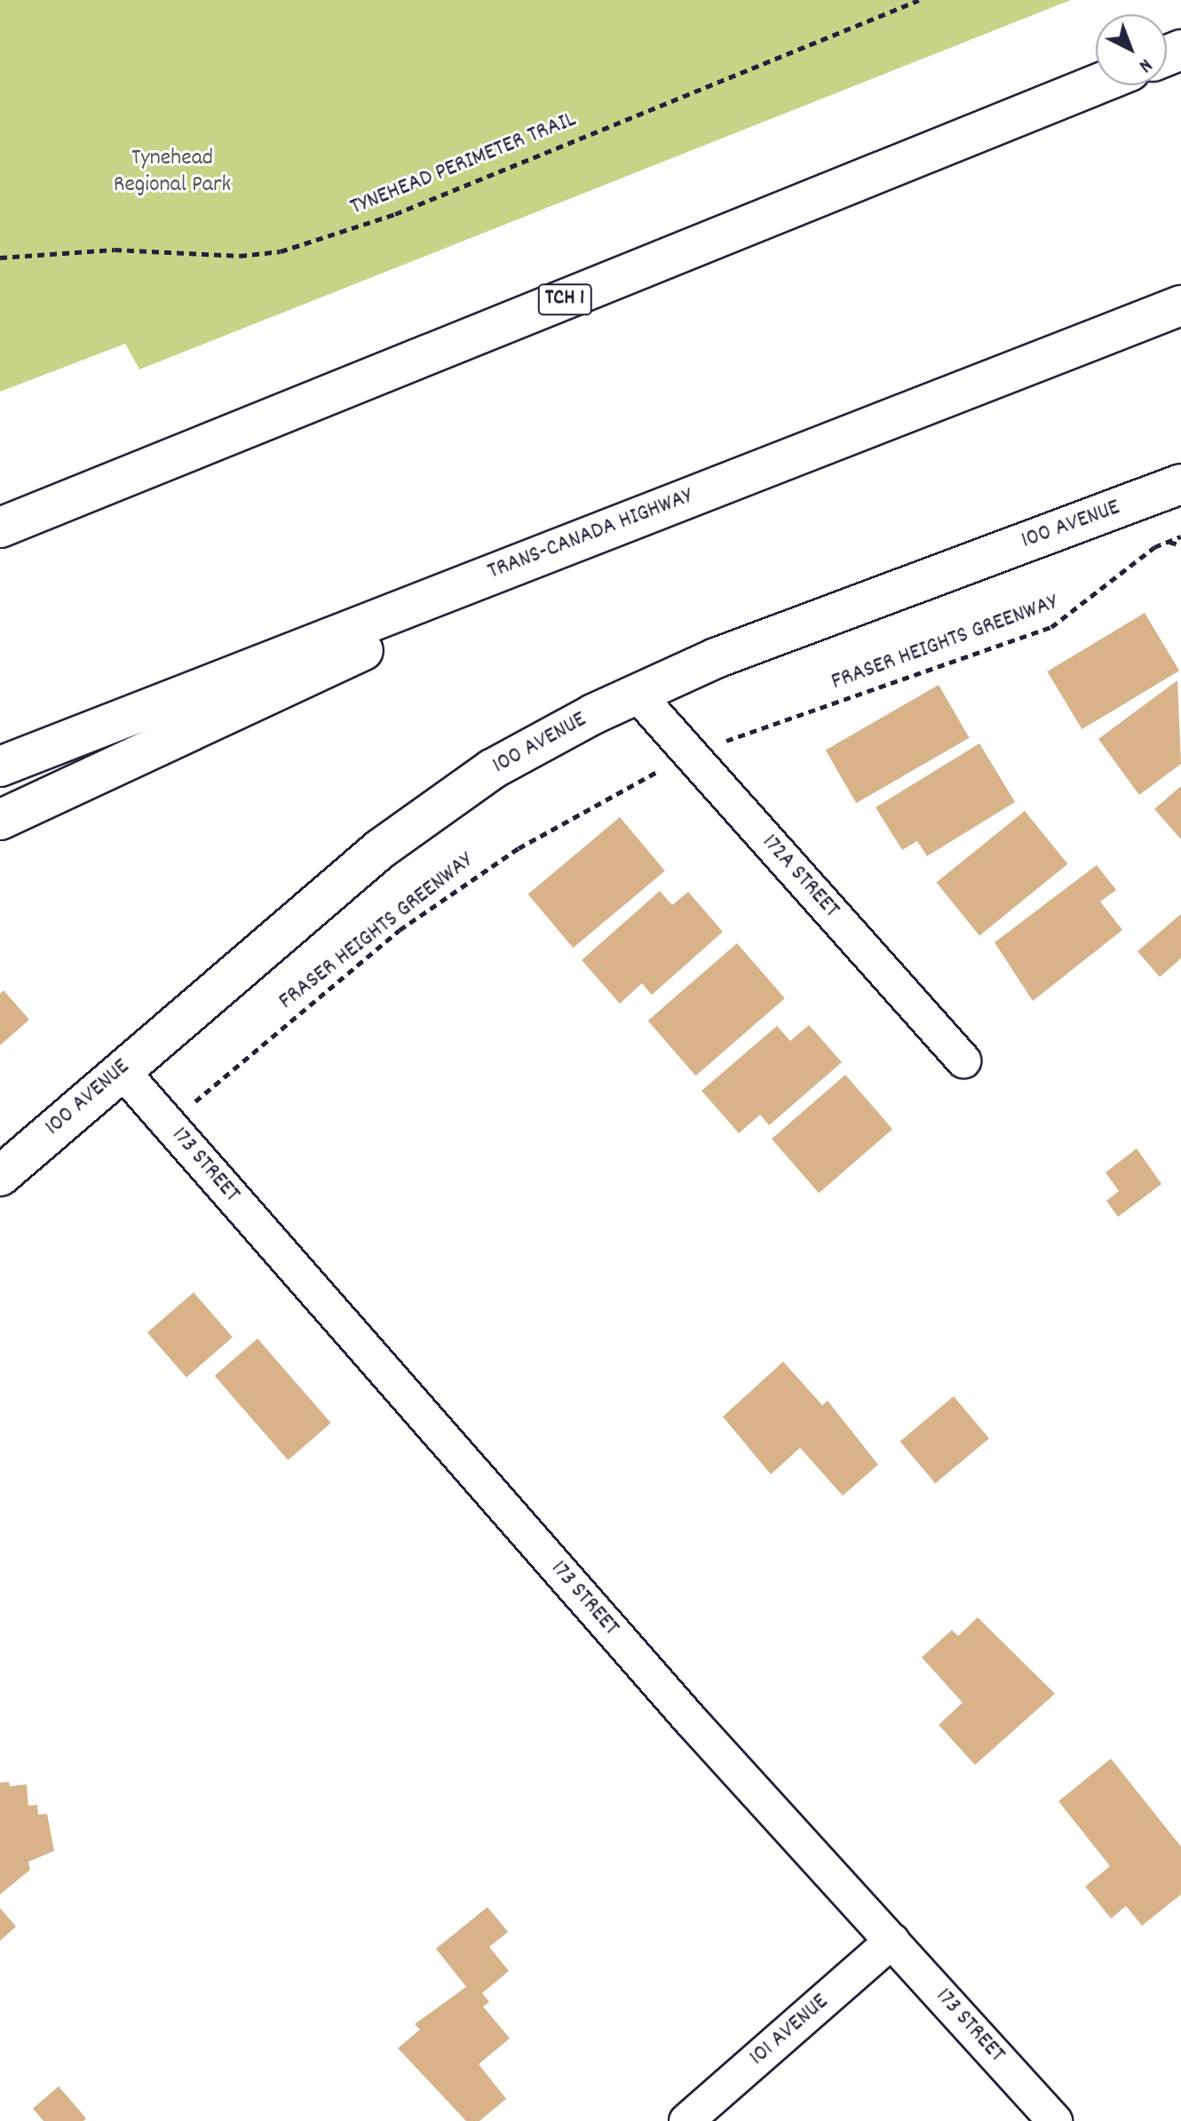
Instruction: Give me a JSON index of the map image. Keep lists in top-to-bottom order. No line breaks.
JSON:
{"streets":{"main road":["TCH 1","100 AVENUE","TRANS-CANADA HIGHWAY"],"street":["172A STREET","173 STREET","101 AVENUE"],"path":["TYNEHEAD PERIMETER TRAIL","FRASER HEIGHTS GREENWAY"]},"crossings":[["100 AVENUE","FRASER HEIGHTS GREENWAY"],["100 AVENUE","172A STREET"],["100 AVENUE","173 STREET"],["FRASER HEIGHTS GREENWAY","173 STREET"],["173 STREET","101 AVENUE"]],"parks":["Tynehead Regional Park"],"north":"bottom right"}
